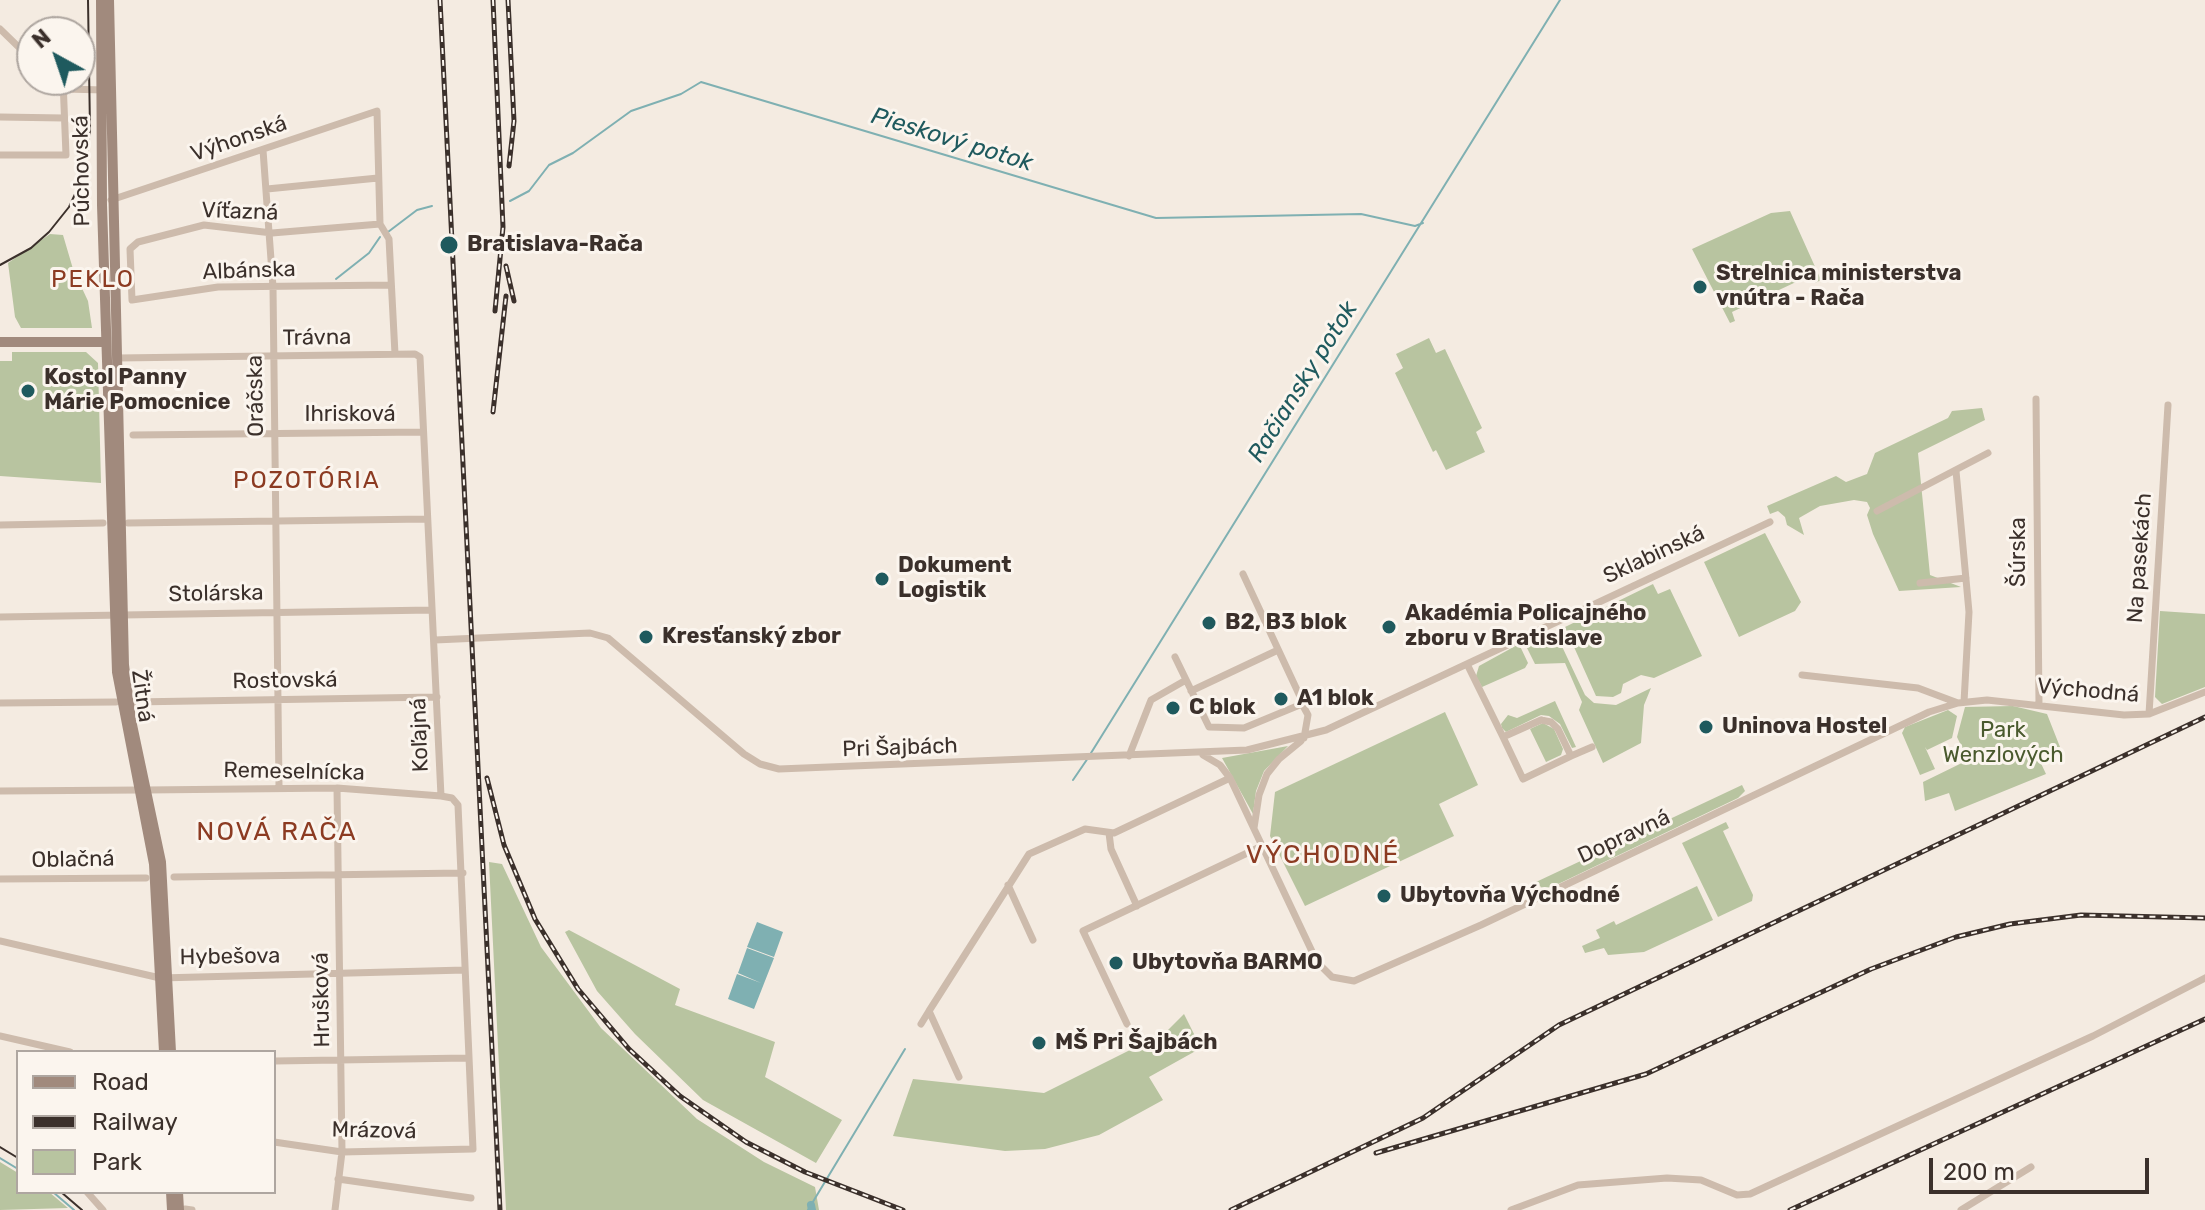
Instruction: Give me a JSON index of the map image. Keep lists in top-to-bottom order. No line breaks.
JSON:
{"streets":{"main road":["Púchovská","Žitná"],"street":["Výhonská","Víťazná","Albánska","Trávna","Oráčska","Ihrisková","Šúrska","Sklabinská","Na pasekách","Stolárska","Rostovská","Východná","Koľajná","Pri Šajbách","Remeselnícka","Dopravná","Oblačná","Hybešova","Hrušková","Mrázová"]},"crossings":[["Výhonská","Púchovská"],["Výhonská","Oráčska"],["Púchovská","Trávna"],["Púchovská","Žitná"],["Víťazná","Albánska"],["Víťazná","Oráčska"],["Albánska","Oráčska"],["Trávna","Oráčska"],["Trávna","Žitná"],["Trávna","Koľajná"],["Oráčska","Ihrisková"],["Oráčska","Stolárska"],["Oráčska","Rostovská"],["Oráčska","Remeselnícka"],["Ihrisková","Koľajná"],["Šúrska","Východná"],["Sklabinská","Pri Šajbách"],["Na pasekách","Východná"],["Stolárska","Žitná"],["Stolárska","Koľajná"],["Rostovská","Koľajná"],["Východná","Dopravná"],["Žitná","Remeselnícka"],["Žitná","Hybešova"],["Koľajná","Pri Šajbách"],["Koľajná","Remeselnícka"],["Koľajná","Hybešova"],["Koľajná","Mrázová"],["Remeselnícka","Hrušková"],["Hybešova","Hrušková"],["Hrušková","Mrázová"]],"districts":["PEKLO","POZOTÓRIA","NOVÁ RAČA","VÝCHODNÉ"],"water":["Pieskový potok","Račiansky potok"],"parks":["Park Wenzlových"],"places":["Bratislava-Rača","Strelnica ministerstva vnútra - Rača","Kostol Panny Márie Pomocnice","Dokument Logistik","B2, B3 blok","Akadémia Policajného zboru v Bratislave","Kresťanský zbor","A1 blok","C blok","Uninova Hostel","Ubytovňa Východné","Ubytovňa BARMO","MŠ Pri Šajbách"],"legend":["Road","Railway","Park"],"scale_bar":"200 m","north":"top left"}
